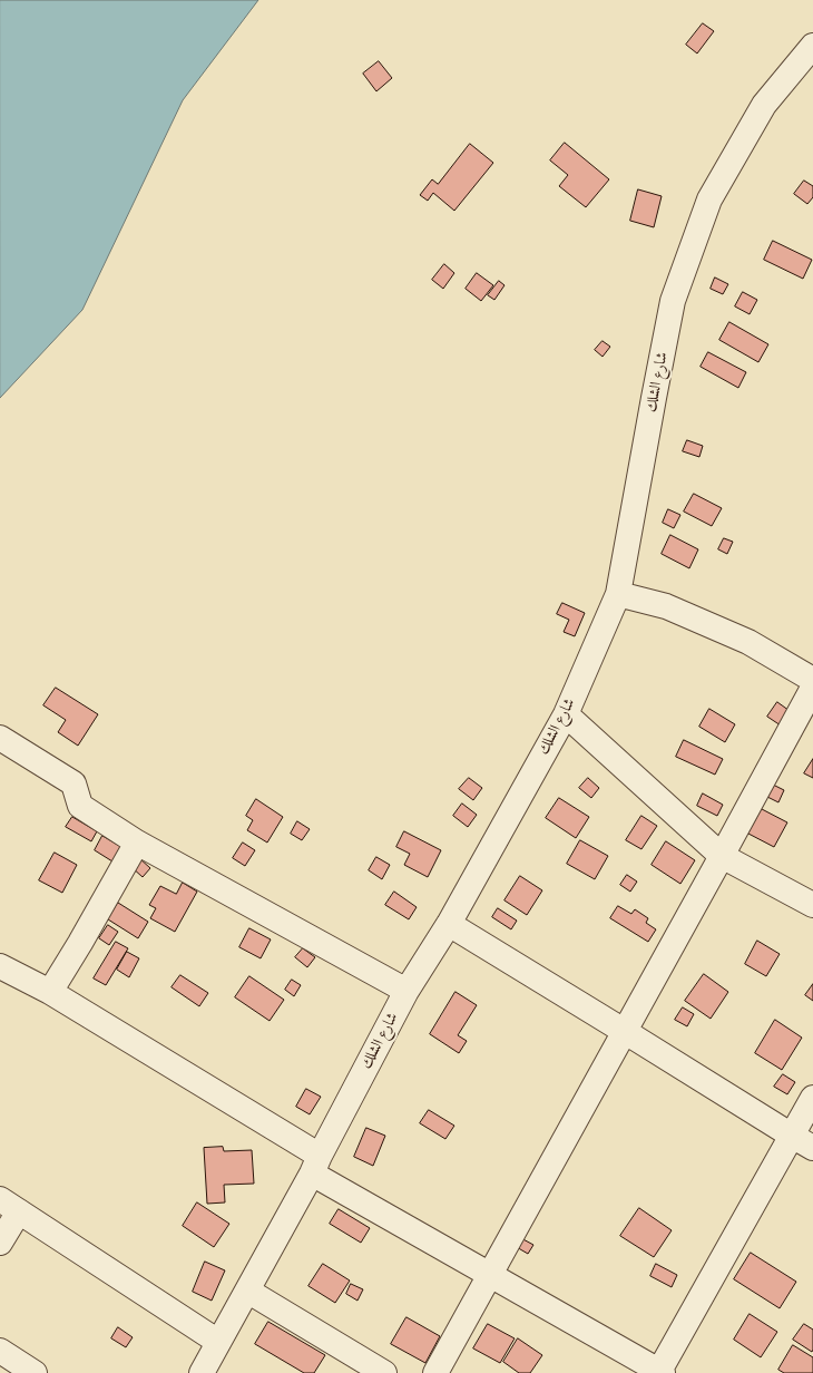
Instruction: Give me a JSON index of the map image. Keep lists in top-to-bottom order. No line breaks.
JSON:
{"streets":{"street":["شارع الشلك"]}}
